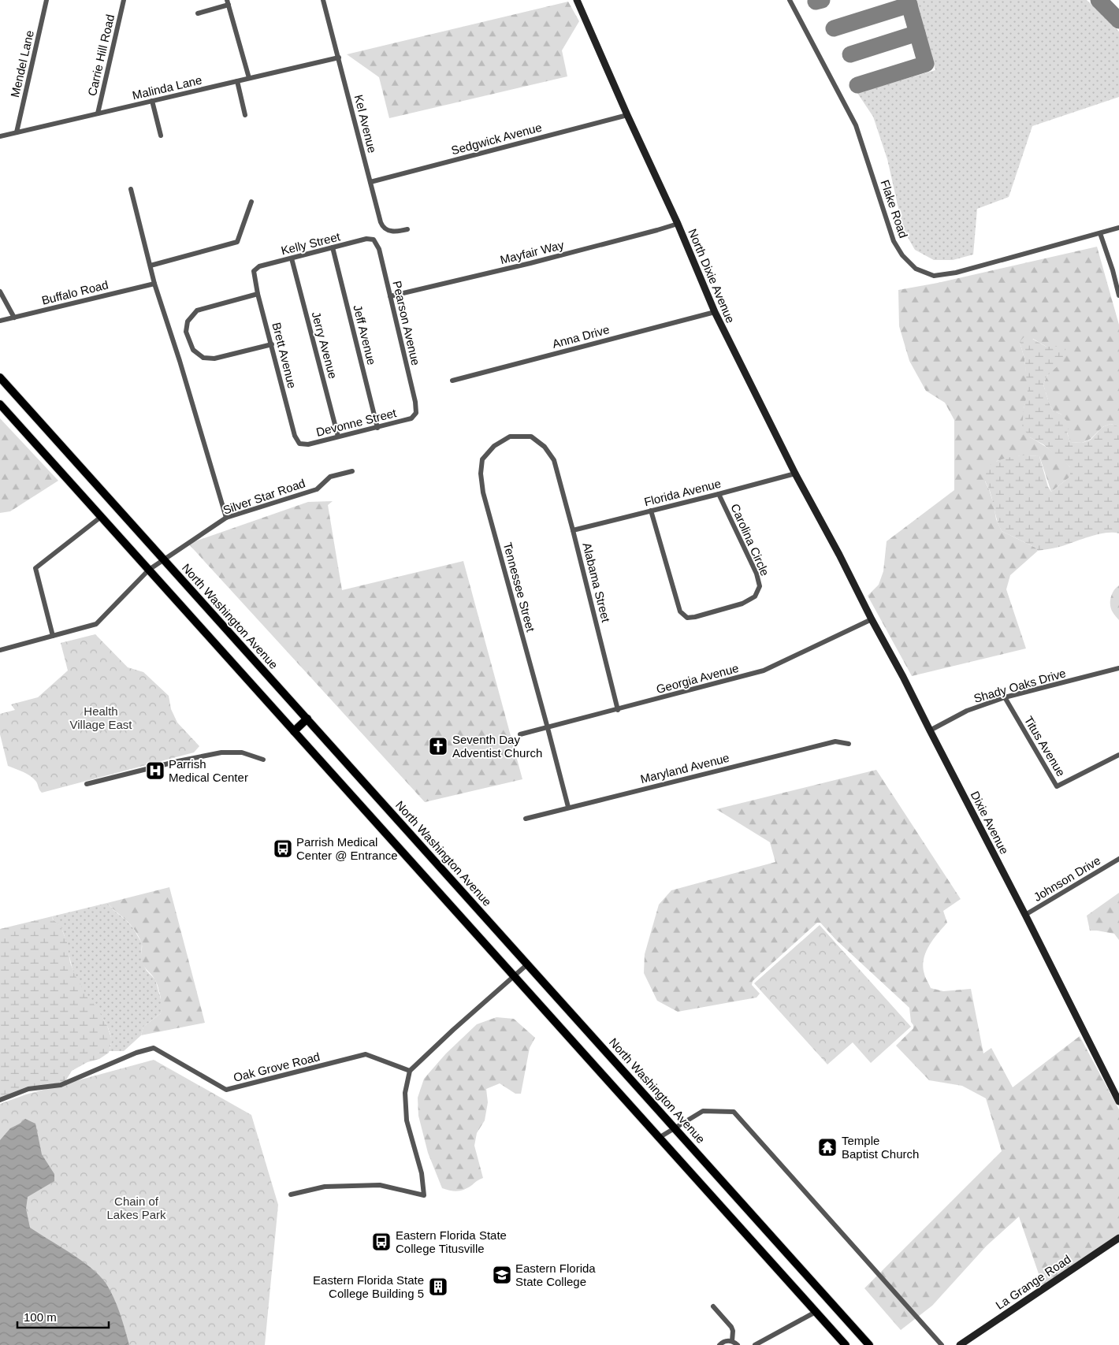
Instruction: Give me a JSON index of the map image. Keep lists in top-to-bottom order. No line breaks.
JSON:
{"streets":{"main road":["North Washington Avenue"],"street":["Carrie Hill Road","Mendel Lane","Malinda Lane","Kel Avenue","Sedgwick Avenue","Flake Road","Kelly Street","Mayfair Way","North Dixie Avenue","Buffalo Road","Pearson Avenue","Jeff Avenue","Anna Drive","Jerry Avenue","Brett Avenue","Devonne Street","Florida Avenue","Silver Star Road","Carolina Circle","Alabama Street","Tennessee Street","Georgia Avenue","Shady Oaks Drive","Titus Avenue","Maryland Avenue","Dixie Avenue","Johnson Drive","Oak Grove Road","La Grange Road"]},"crossings":[["Carrie Hill Road","Malinda Lane"],["Mendel Lane","Malinda Lane"],["Malinda Lane","Kel Avenue"],["Kel Avenue","Sedgwick Avenue"],["Sedgwick Avenue","North Dixie Avenue"],["Kelly Street","Pearson Avenue"],["Kelly Street","Jeff Avenue"],["Kelly Street","Jerry Avenue"],["Kelly Street","Brett Avenue"],["Mayfair Way","North Dixie Avenue"],["Mayfair Way","Pearson Avenue"],["North Dixie Avenue","Anna Drive"],["North Dixie Avenue","Florida Avenue"],["North Dixie Avenue","Dixie Avenue"],["Pearson Avenue","Devonne Street"],["Jeff Avenue","Devonne Street"],["Jerry Avenue","Devonne Street"],["Brett Avenue","Devonne Street"],["Florida Avenue","Carolina Circle"],["Florida Avenue","Alabama Street"],["Silver Star Road","North Washington Avenue"],["Alabama Street","Tennessee Street"],["Alabama Street","Georgia Avenue"],["Tennessee Street","Georgia Avenue"],["Tennessee Street","Maryland Avenue"],["Georgia Avenue","Dixie Avenue"],["Shady Oaks Drive","Titus Avenue"],["Shady Oaks Drive","Dixie Avenue"],["Dixie Avenue","Johnson Drive"]],"parks":["Health Village East","Chain of Lakes Park"],"places":{"church":["Seventh Day Adventist Church"],"hospital":["Parrish Medical Center"],"bus stop":["Parrish Medical Center @ Entrance","Eastern Florida State College Titusville"],"temple":["Temple Baptist Church"],"school or university":["Eastern Florida State College"],"building":["Eastern Florida State College Building 5"]},"scale_bar":"100 m"}
